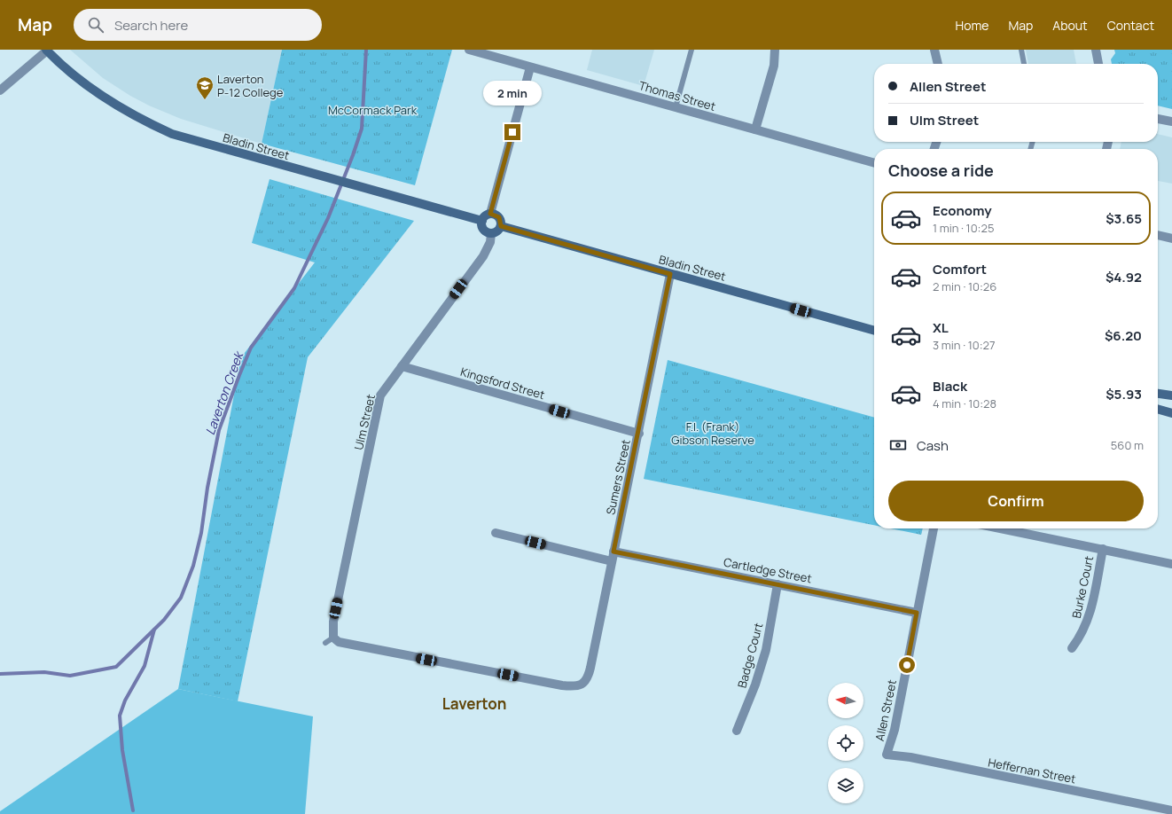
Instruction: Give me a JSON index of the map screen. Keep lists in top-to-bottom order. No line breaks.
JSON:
{"streets":{"street":["Thomas Street","Bladin Street","Kingsford Street","Ulm Street","Sumers Street","Cartledge Street","Burke Court","Badge Court","Allen Street","Heffernan Street"]},"crossings":[["Bladin Street","Ulm Street"],["Bladin Street","Sumers Street"],["Kingsford Street","Ulm Street"],["Kingsford Street","Sumers Street"],["Ulm Street","Sumers Street"],["Sumers Street","Cartledge Street"],["Cartledge Street","Badge Court"],["Cartledge Street","Allen Street"],["Allen Street","Heffernan Street"]],"districts":["Laverton"],"water":["Laverton Creek"],"parks":["McCormack Park","F.I. (Frank) Gibson Reserve"],"places":{"school or university":["Laverton P-12 College"]},"north":"left","page":{"header":"Map","search":"Search here","nav":["Home","Map","About","Contact"],"banner":["Allen Street","Ulm Street"],"bubble":"2 min","heading":"Choose a ride","list":[{"name":"Economy","note":"1 min · 10:25","value":"$3.65"},{"name":"Comfort","note":"2 min · 10:26","value":"$4.92"},{"name":"XL","note":"3 min · 10:27","value":"$6.20"},{"name":"Black","note":"4 min · 10:28","value":"$5.93"}],"pay":["Cash","560 m"],"buttons":"Confirm"}}
